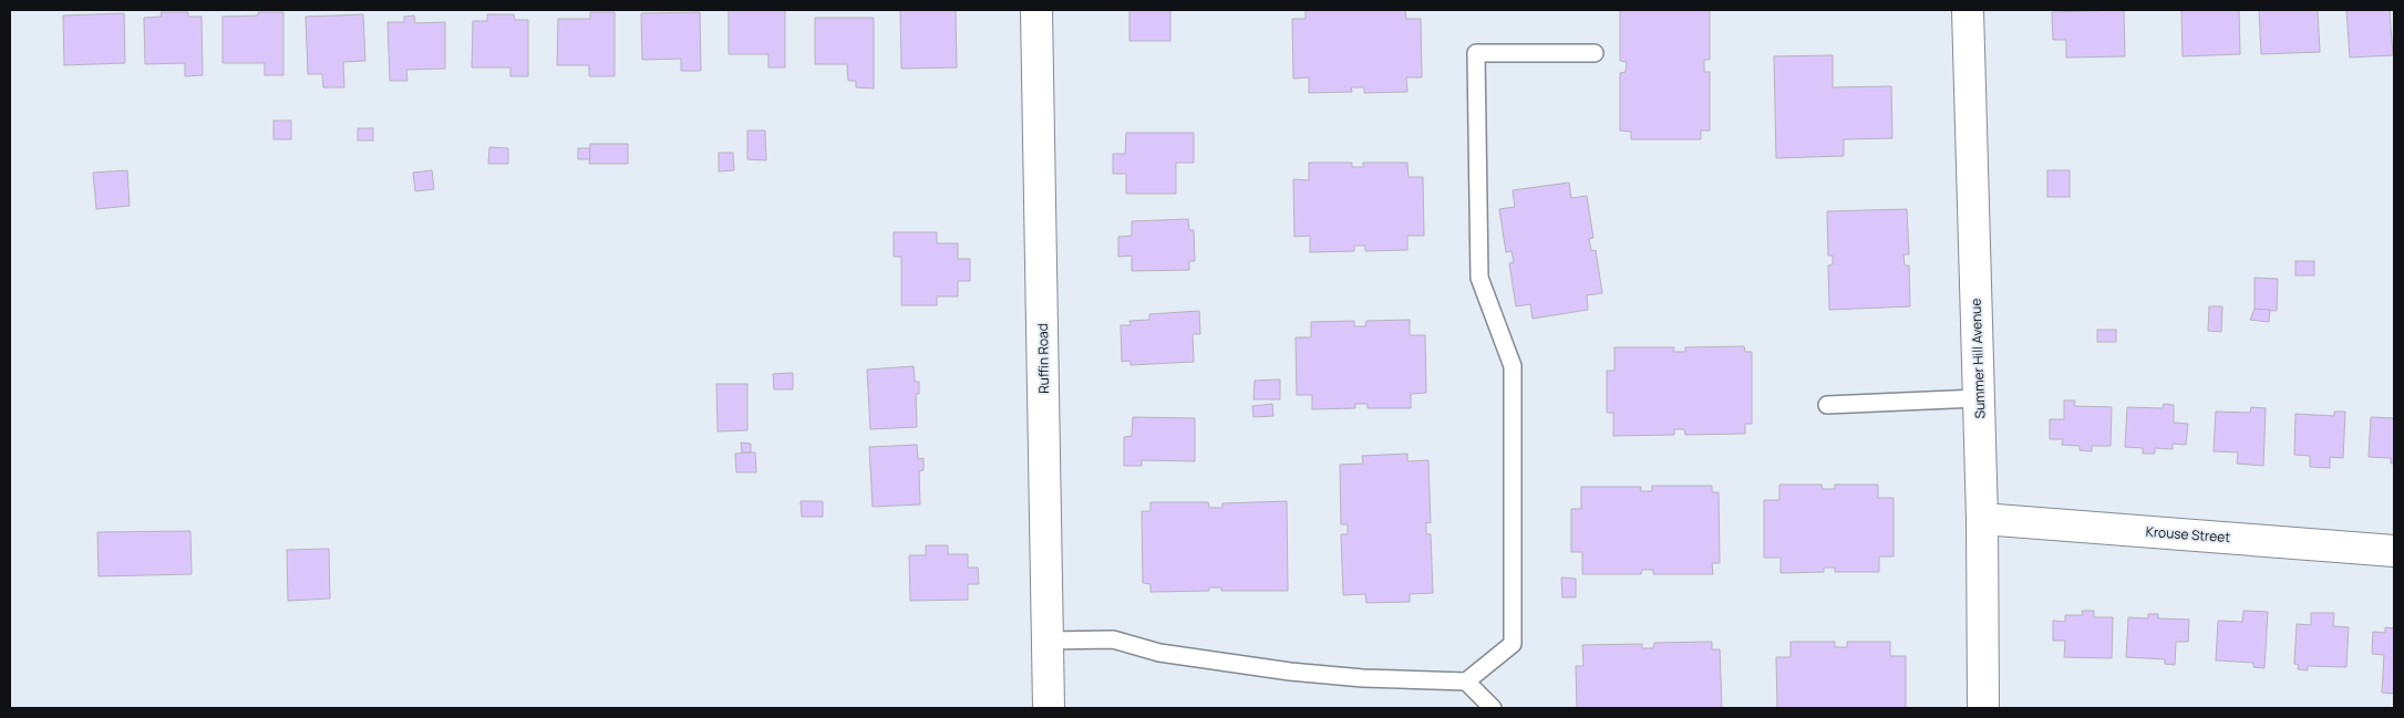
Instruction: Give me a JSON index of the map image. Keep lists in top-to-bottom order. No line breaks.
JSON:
{"streets":{"street":["Ruffin Road","Summer Hill Avenue","Krouse Street"]},"crossings":[["Summer Hill Avenue","Krouse Street"]]}
